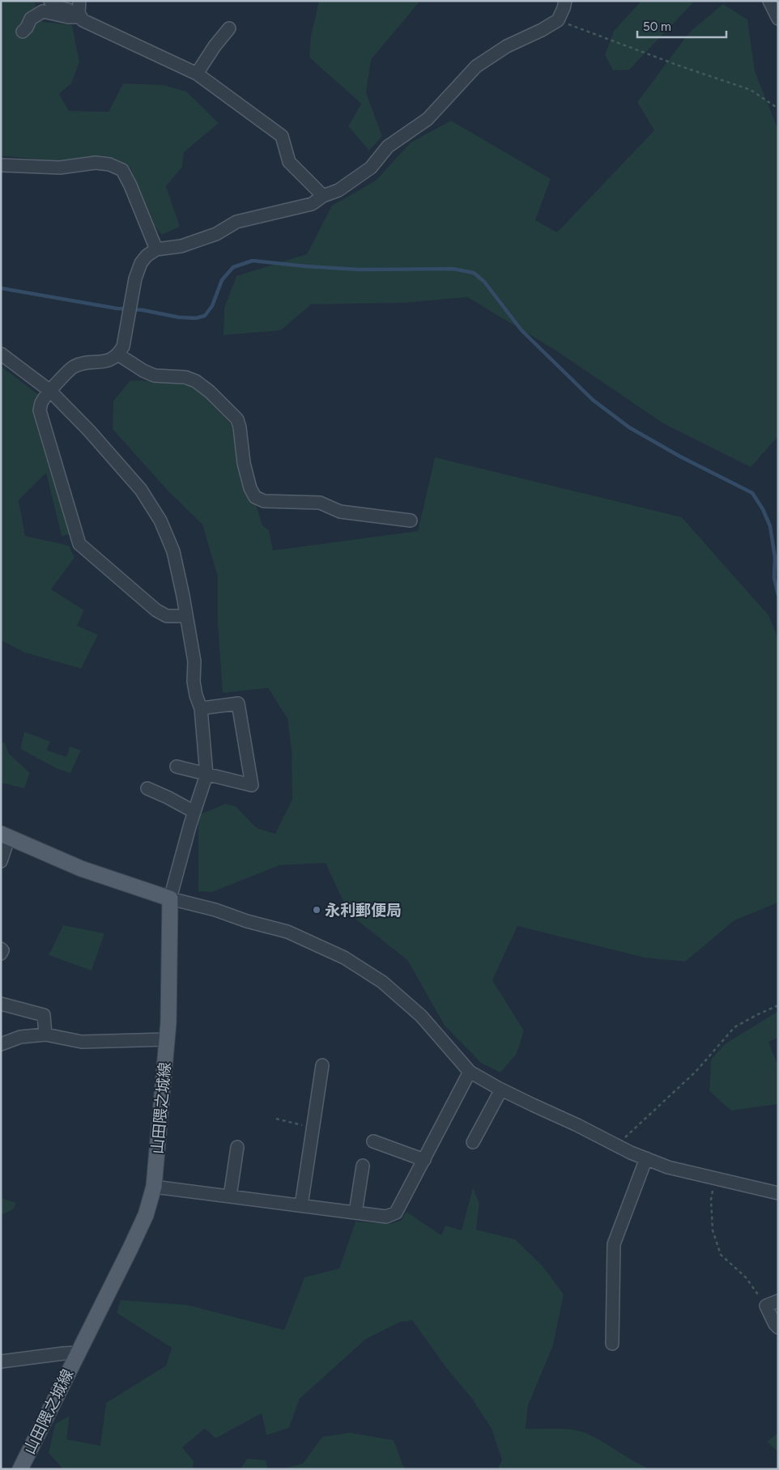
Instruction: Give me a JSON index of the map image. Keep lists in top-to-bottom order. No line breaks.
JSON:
{"streets":{"main road":["山田隈之城線"]},"places":["永利郵便局"],"scale_bar":"50 m"}
